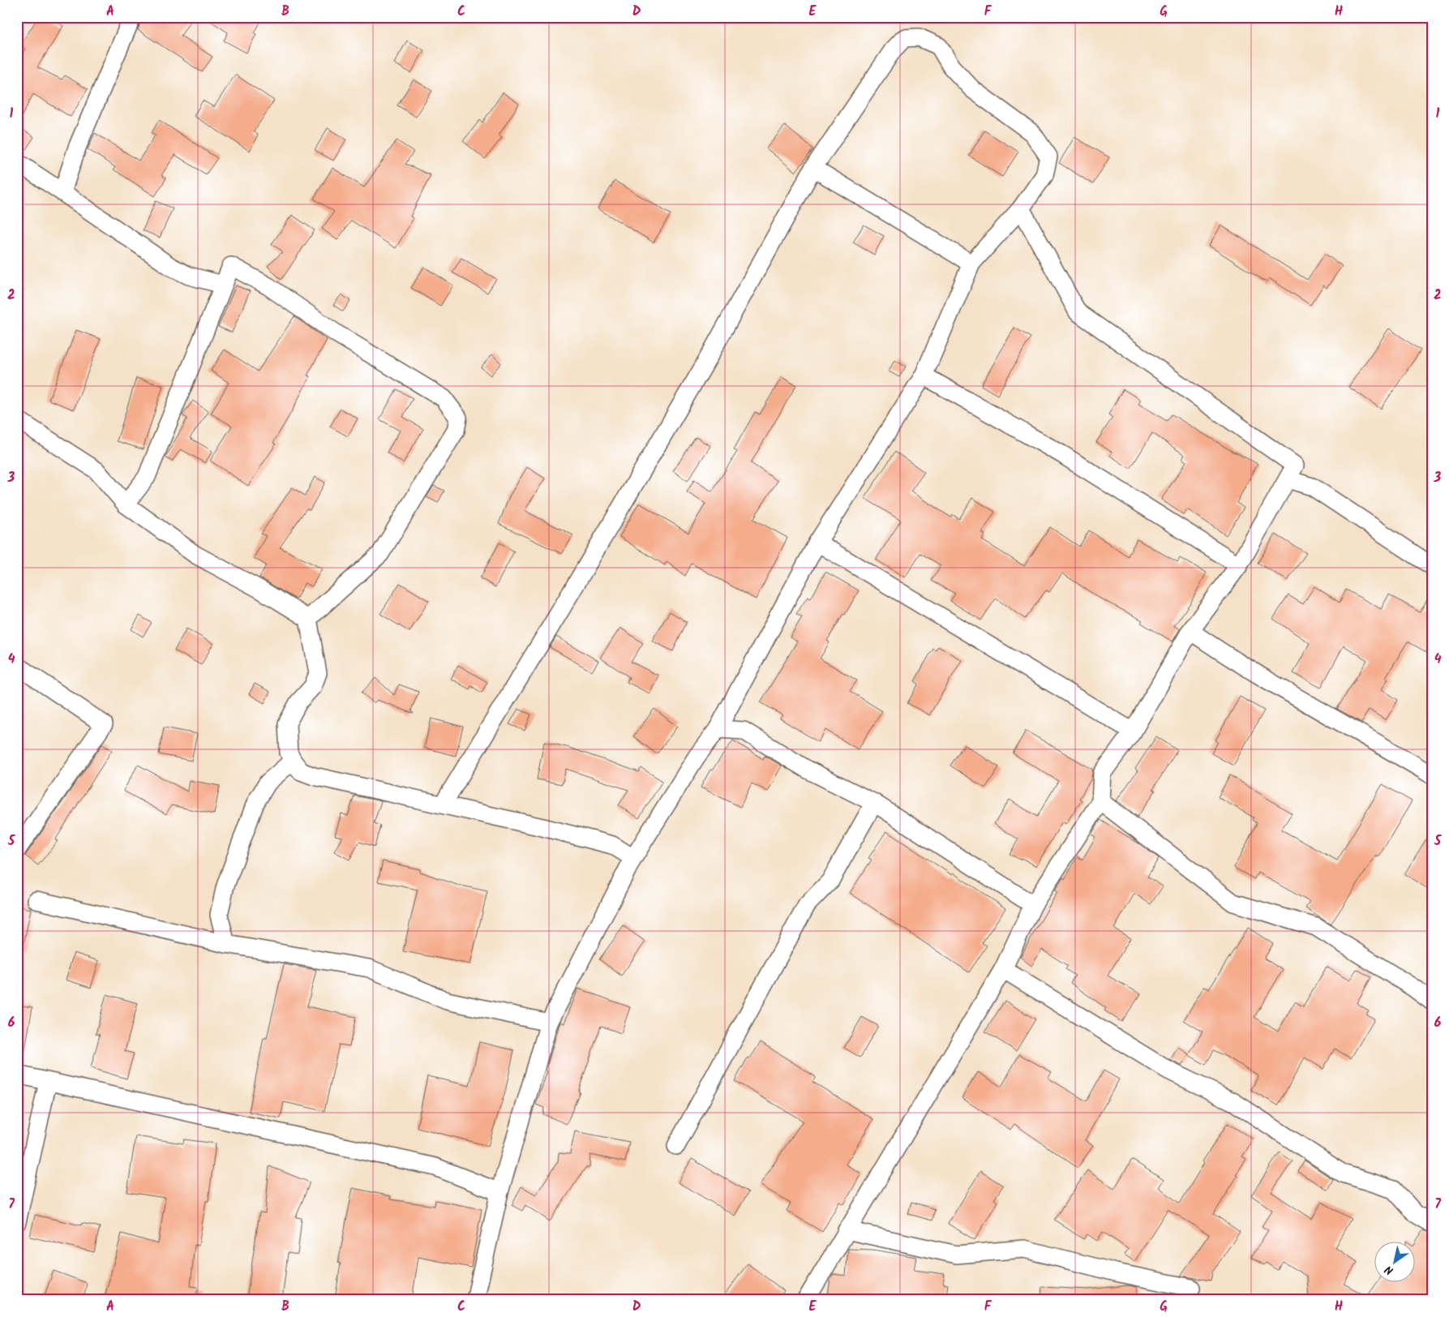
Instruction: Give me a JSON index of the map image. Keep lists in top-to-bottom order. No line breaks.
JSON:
{"north":"bottom left","grid":{"columns":["A","B","C","D","E","F","G","H"],"rows":["1","2","3","4","5","6","7"]}}
